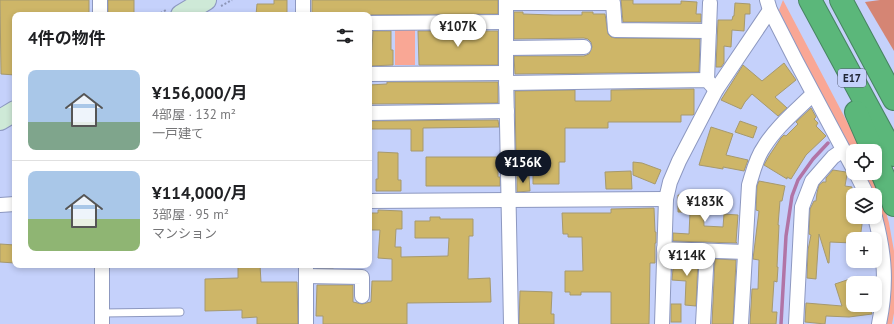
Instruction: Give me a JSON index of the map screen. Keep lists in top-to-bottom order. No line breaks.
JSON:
{"streets":{"highway":["E17"]},"page":{"heading":"4件の物件","price":["¥107K","¥156K","¥183K","¥114K"],"list":[{"name":"¥156,000/月","note":"4部屋 · 132 m² · 一戸建て"},{"name":"¥114,000/月","note":"3部屋 · 95 m² · マンション"}],"map_buttons":["+","−"]}}
